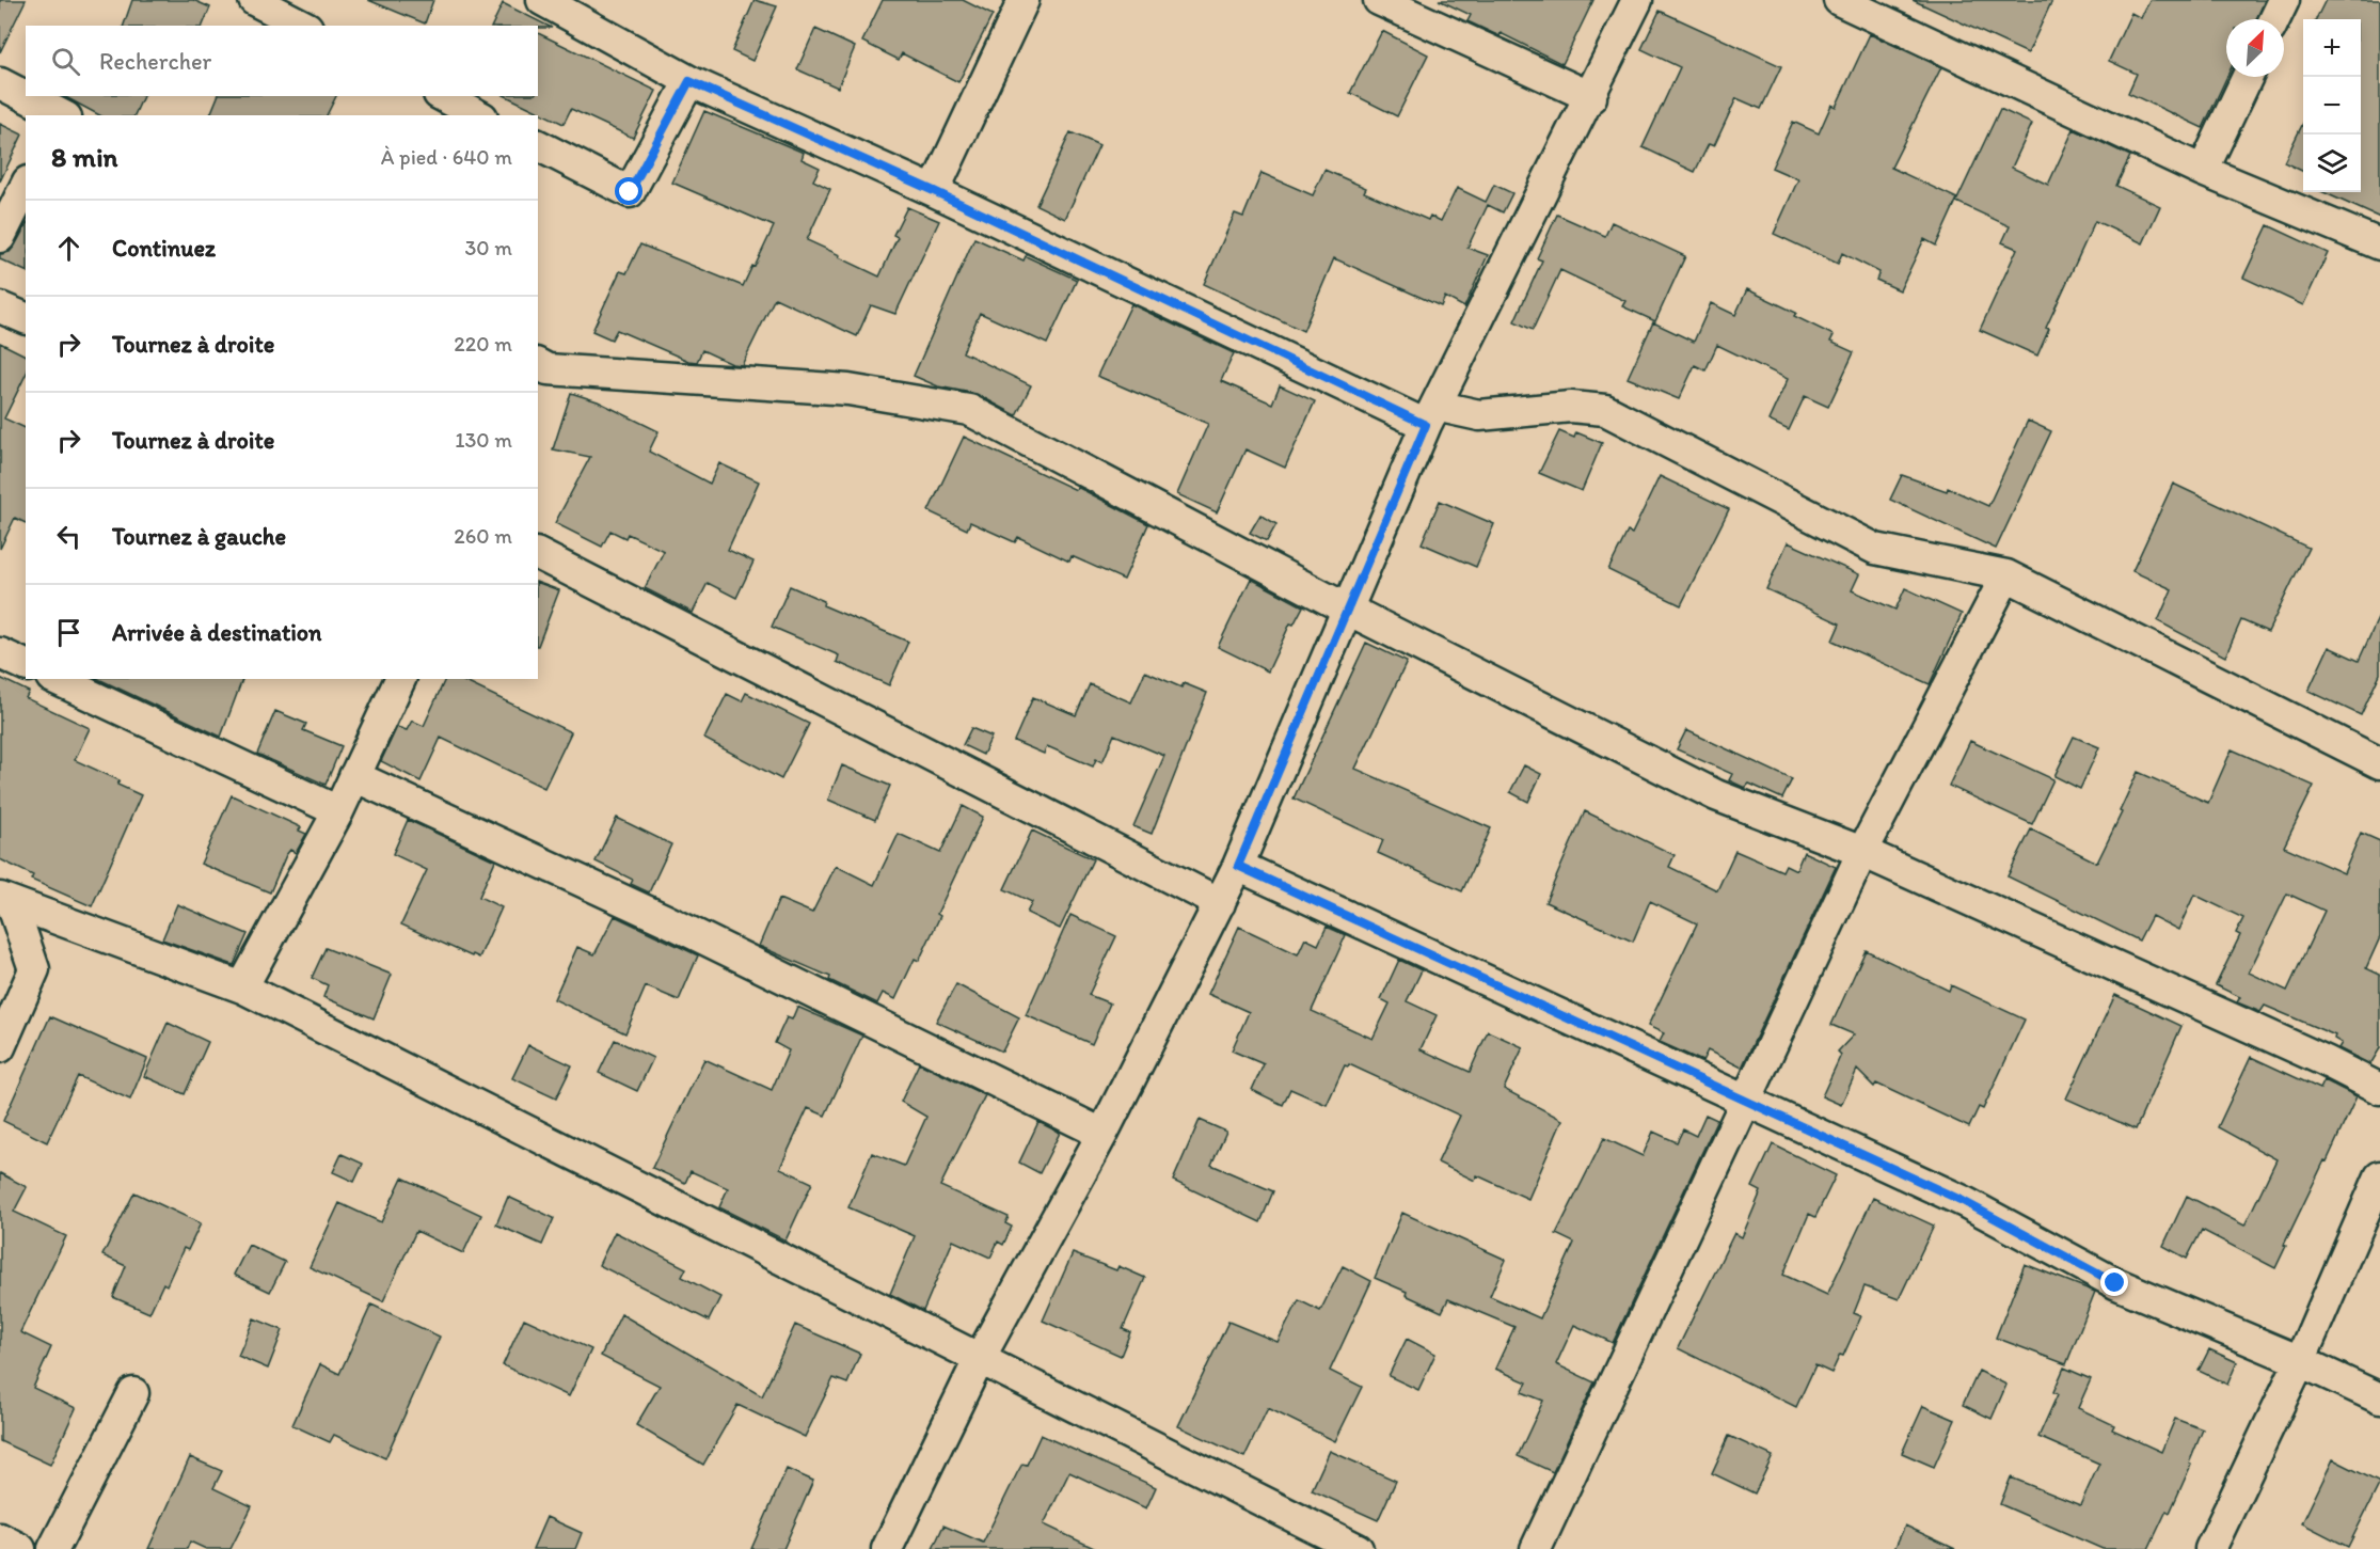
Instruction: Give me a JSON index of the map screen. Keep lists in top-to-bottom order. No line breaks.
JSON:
{"north":"top right","page":{"map_buttons":["+","−"],"search":"Rechercher","heading":["8 min","À pied · 640 m"],"list":[["Continuez","30 m"],["Tournez à droite","220 m"],["Tournez à droite","130 m"],["Tournez à gauche","260 m"],"Arrivée à destination"]}}
